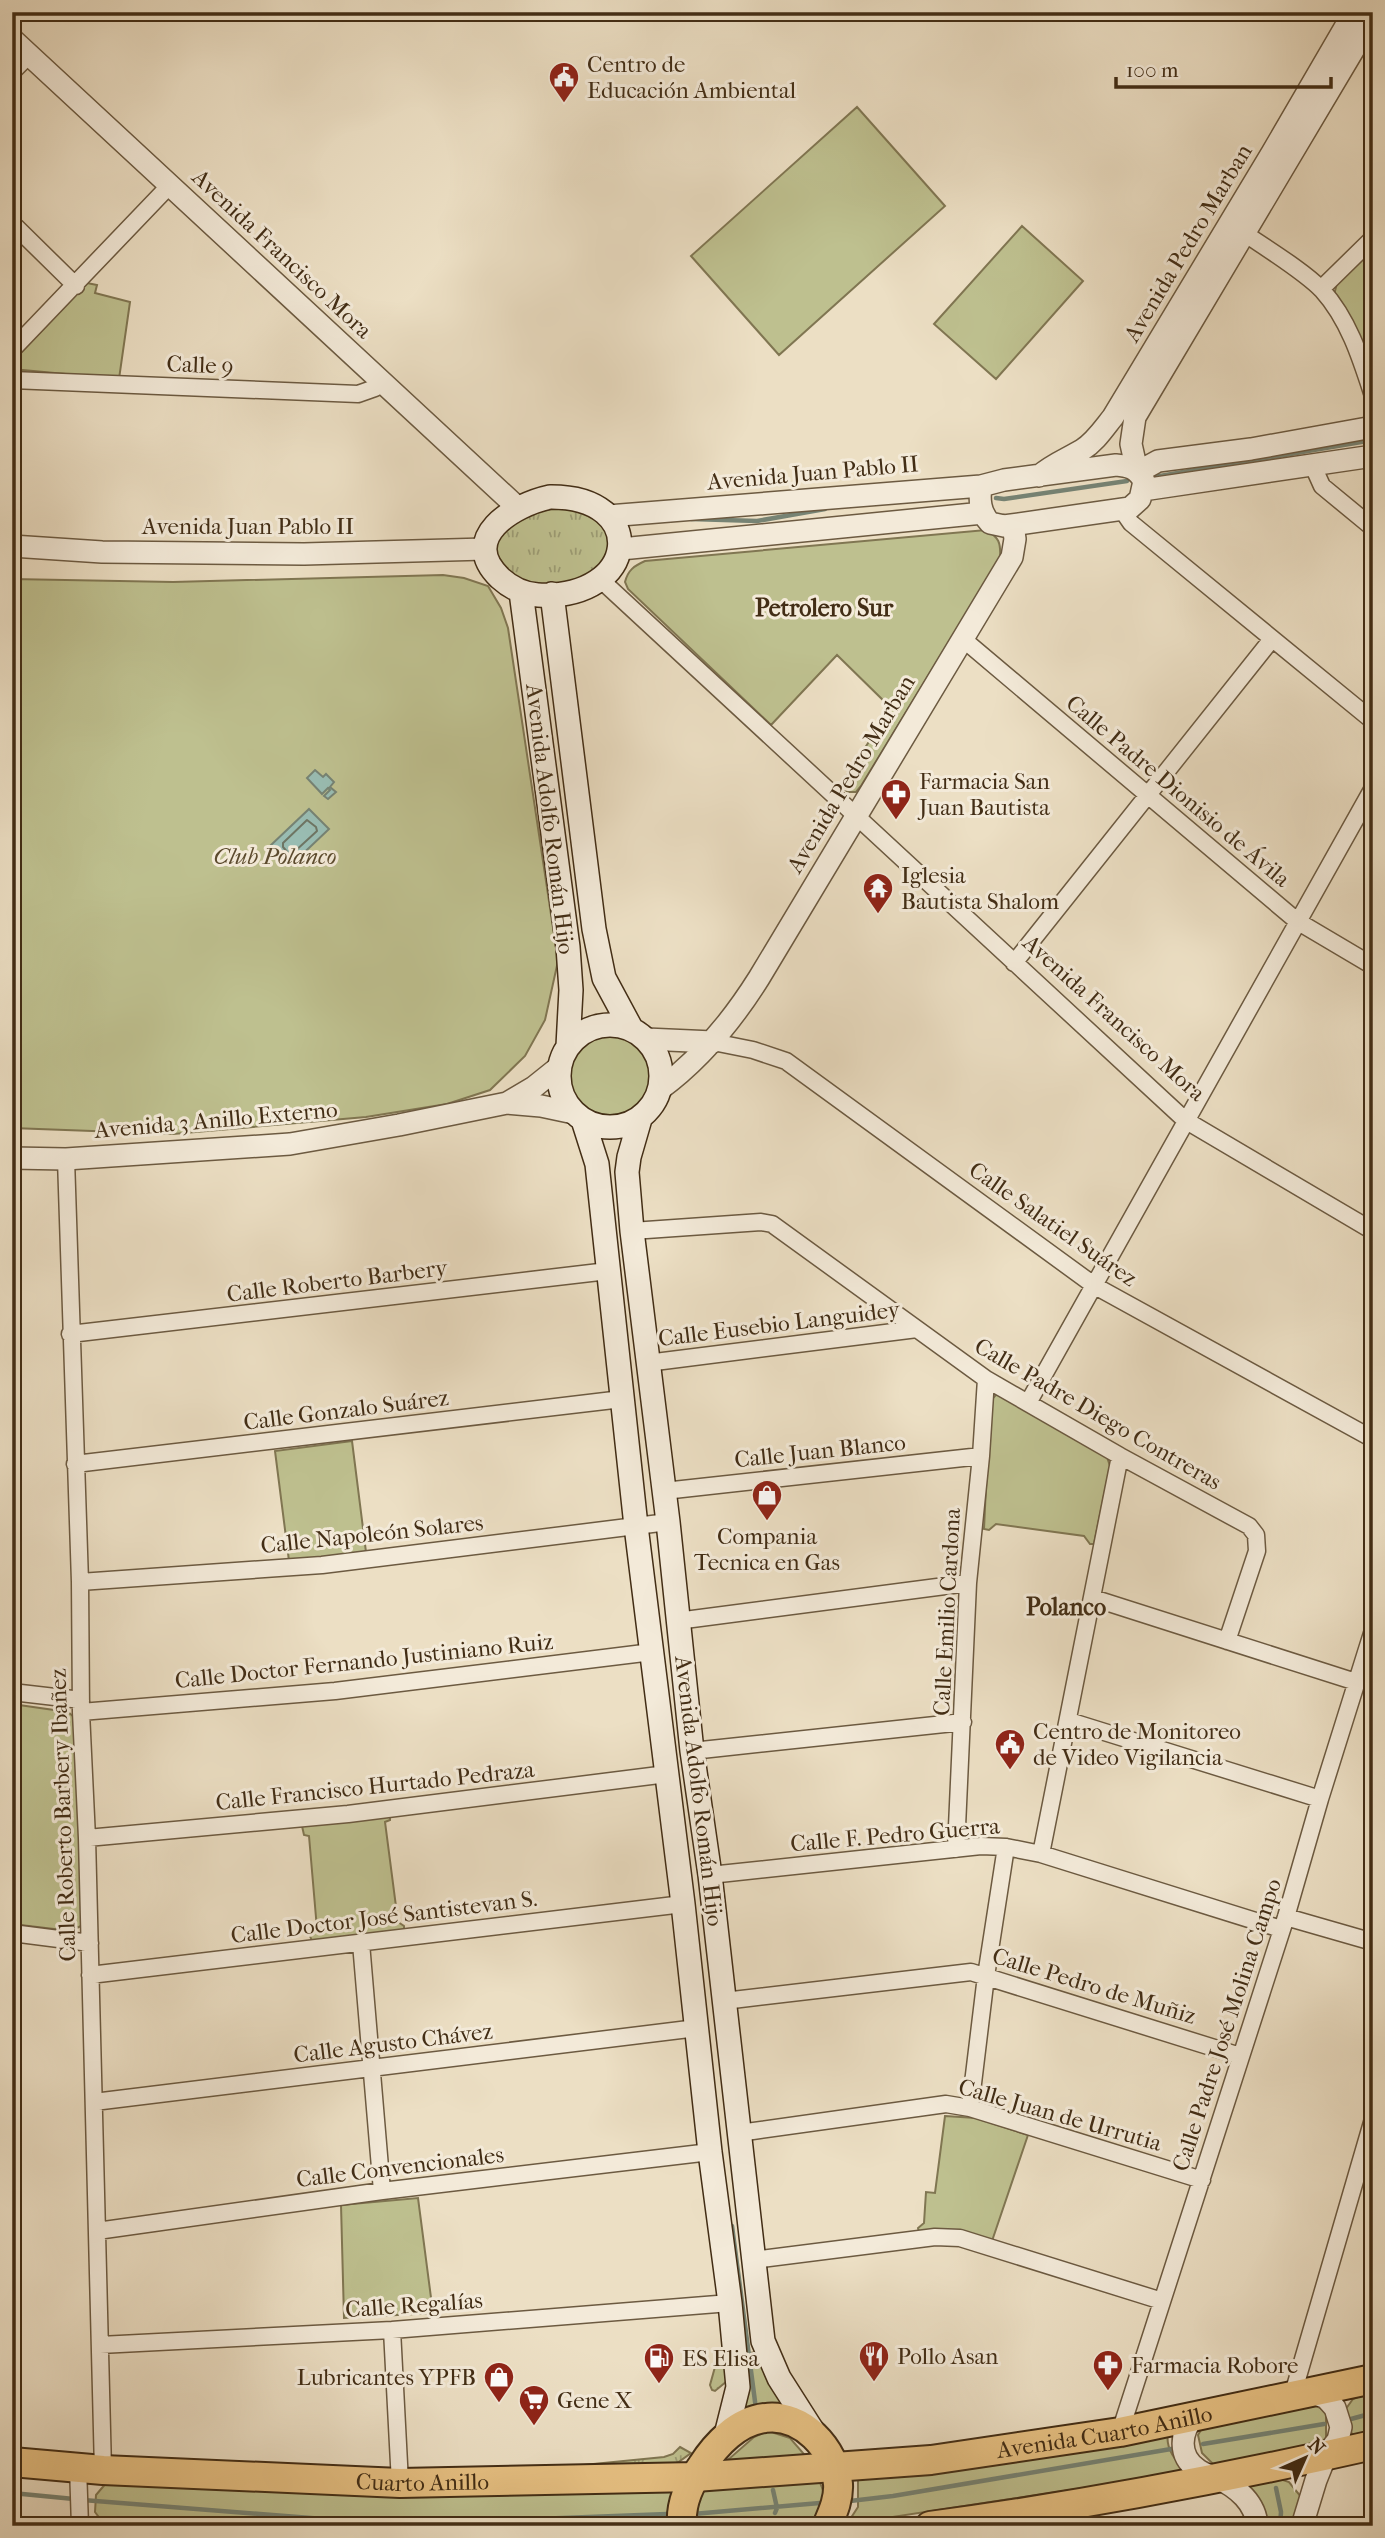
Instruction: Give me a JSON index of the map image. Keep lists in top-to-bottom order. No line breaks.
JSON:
{"streets":{"highway":["Avenida Cuarto Anillo","Cuarto Anillo"],"main road":["Avenida Adolfo Román Hijo"],"street":["Avenida Pedro Marban","Avenida Francisco Mora","Calle 9","Avenida Juan Pablo II","Calle Padre Dionisio de Ávila","Avenida 3 Anillo Externo","Calle Salatiel Suárez","Calle Roberto Barbery","Calle Eusebio Languidey","Calle Gonzalo Suárez","Calle Padre Diego Contreras","Calle Juan Blanco","Calle Napoleón Solares","Calle Emilio Cardona","Calle Doctor Fernando Justiniano Ruiz","Calle Francisco Hurtado Pedraza","Calle Roberto Barbery Ibañez","Calle F. Pedro Guerra","Calle Doctor José Santistevan S.","Calle Pedro de Muñiz","Calle Padre José Molina Campo","Calle Agusto Chávez","Calle Juan de Urrutia","Calle Convencionales","Calle Regalías"]},"crossings":[["Avenida Pedro Marban","Avenida Francisco Mora"],["Avenida Pedro Marban","Avenida Juan Pablo II"],["Avenida Pedro Marban","Calle Padre Dionisio de Ávila"],["Avenida Pedro Marban","Avenida Adolfo Román Hijo"],["Avenida Pedro Marban","Avenida 3 Anillo Externo"],["Avenida Pedro Marban","Calle Salatiel Suárez"],["Avenida Francisco Mora","Calle 9"],["Avenida Francisco Mora","Avenida Juan Pablo II"],["Avenida Francisco Mora","Avenida Adolfo Román Hijo"],["Avenida Juan Pablo II","Avenida Adolfo Román Hijo"],["Avenida Adolfo Román Hijo","Avenida 3 Anillo Externo"],["Avenida Adolfo Román Hijo","Calle Roberto Barbery"],["Avenida Adolfo Román Hijo","Calle Eusebio Languidey"],["Avenida Adolfo Román Hijo","Calle Gonzalo Suárez"],["Avenida Adolfo Román Hijo","Calle Padre Diego Contreras"],["Avenida Adolfo Román Hijo","Calle Juan Blanco"],["Avenida Adolfo Román Hijo","Calle Napoleón Solares"],["Avenida Adolfo Román Hijo","Calle Doctor Fernando Justiniano Ruiz"],["Avenida Adolfo Román Hijo","Calle Francisco Hurtado Pedraza"],["Avenida Adolfo Román Hijo","Calle F. Pedro Guerra"],["Avenida Adolfo Román Hijo","Calle Doctor José Santistevan S."],["Avenida Adolfo Román Hijo","Calle Pedro de Muñiz"],["Avenida Adolfo Román Hijo","Calle Agusto Chávez"],["Avenida Adolfo Román Hijo","Calle Juan de Urrutia"],["Avenida Adolfo Román Hijo","Calle Convencionales"],["Avenida Adolfo Román Hijo","Calle Regalías"],["Avenida Adolfo Román Hijo","Avenida Cuarto Anillo"],["Avenida Adolfo Román Hijo","Cuarto Anillo"],["Avenida 3 Anillo Externo","Calle Roberto Barbery Ibañez"],["Calle Roberto Barbery","Calle Roberto Barbery Ibañez"],["Calle Eusebio Languidey","Calle Padre Diego Contreras"],["Calle Gonzalo Suárez","Calle Roberto Barbery Ibañez"],["Calle Padre Diego Contreras","Calle Emilio Cardona"],["Calle Juan Blanco","Calle Emilio Cardona"],["Calle Napoleón Solares","Calle Roberto Barbery Ibañez"],["Calle Emilio Cardona","Calle F. Pedro Guerra"],["Calle Doctor Fernando Justiniano Ruiz","Calle Roberto Barbery Ibañez"],["Calle Francisco Hurtado Pedraza","Calle Roberto Barbery Ibañez"],["Calle Roberto Barbery Ibañez","Calle Doctor José Santistevan S."],["Calle Roberto Barbery Ibañez","Calle Agusto Chávez"],["Calle Roberto Barbery Ibañez","Calle Convencionales"],["Calle Roberto Barbery Ibañez","Calle Regalías"],["Calle Roberto Barbery Ibañez","Cuarto Anillo"],["Calle F. Pedro Guerra","Calle Padre José Molina Campo"],["Calle Pedro de Muñiz","Calle Padre José Molina Campo"],["Calle Padre José Molina Campo","Calle Juan de Urrutia"],["Calle Padre José Molina Campo","Avenida Cuarto Anillo"],["Avenida Cuarto Anillo","Cuarto Anillo"]],"districts":["Petrolero Sur","Polanco"],"parks":["Club Polanco"],"places":{"public building":["Centro de Educación Ambiental","Centro de Monitoreo de Video Vigilancia"],"pharmacy":["Farmacia San Juan Bautista","Farmacia Robore"],"temple":["Iglesia Bautista Shalom"],"shop":["Compania Tecnica en Gas","Lubricantes YPFB"],"restaurant":["Pollo Asan"],"fuel station":["ES Elisa"],"supermarket":["Gene X"]},"scale_bar":"100 m","north":"top right"}
